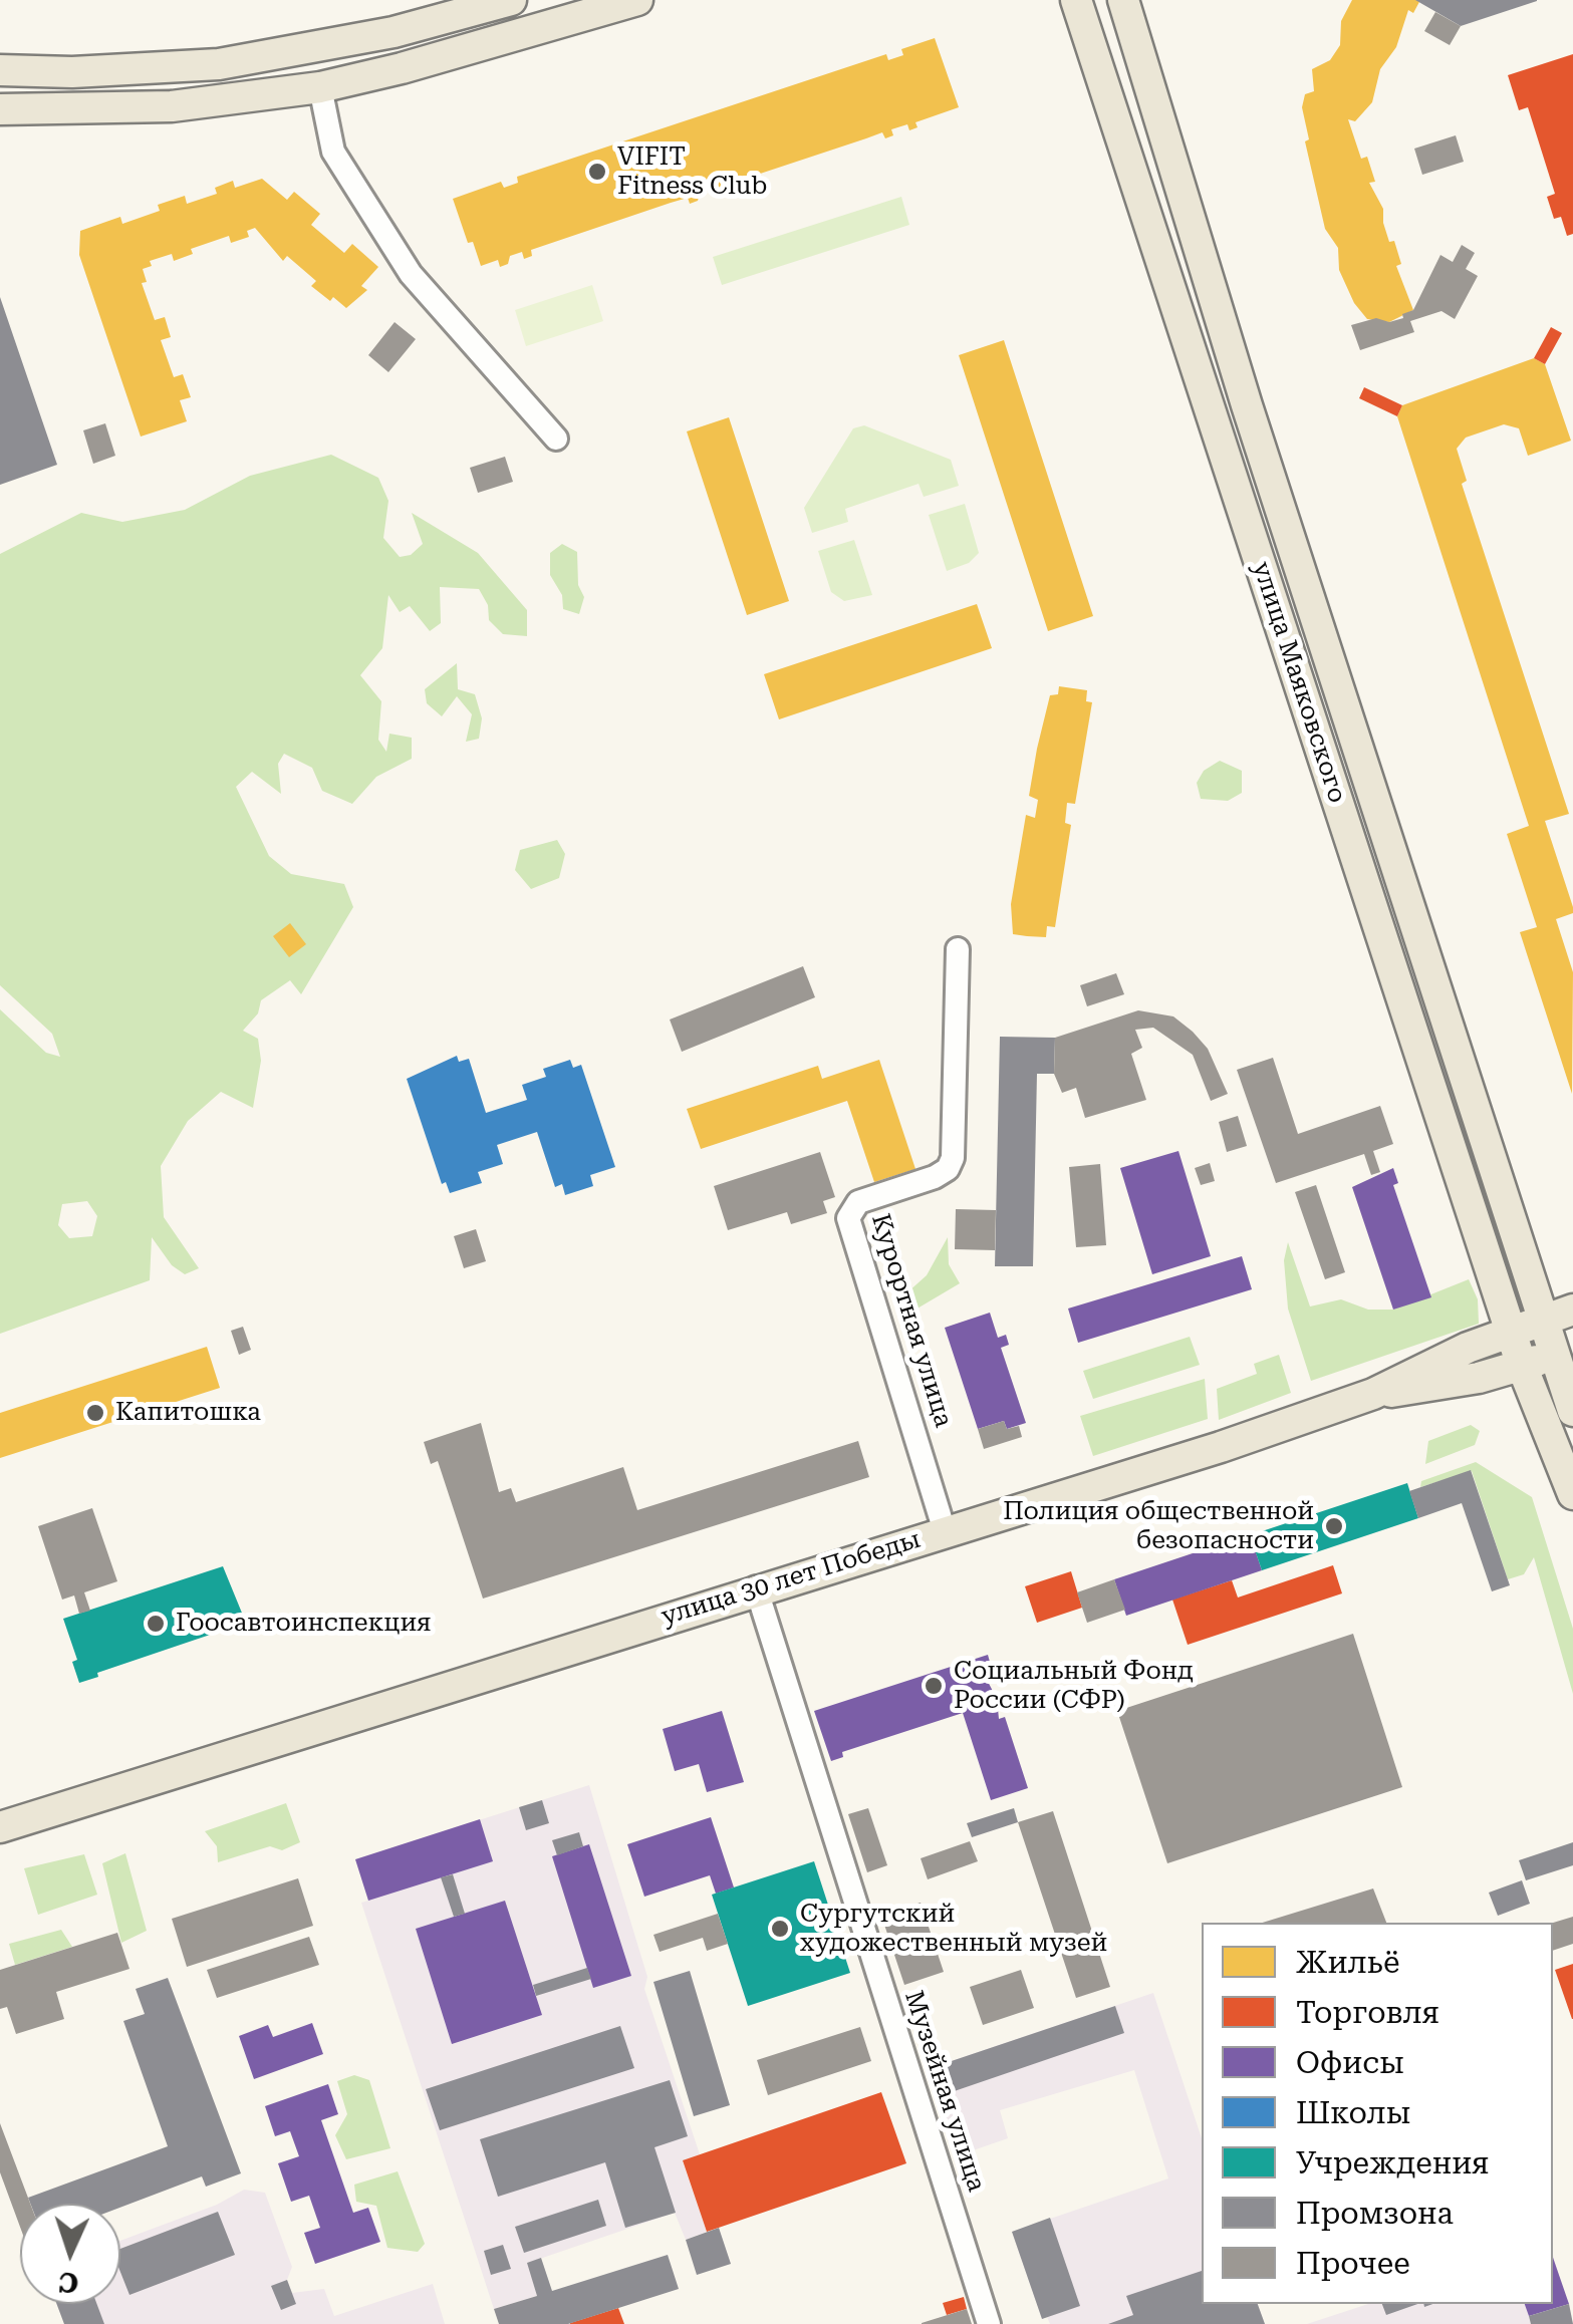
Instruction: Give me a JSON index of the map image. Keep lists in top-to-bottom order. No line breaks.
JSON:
{"streets":{"main road":["улица Маяковского","улица 30 лет Победы"],"street":["Курортная улица","Музейная улица"]},"crossings":[["улица Маяковского","улица 30 лет Победы"],["Курортная улица","улица 30 лет Победы"],["улица 30 лет Победы","Музейная улица"]],"places":["VIFIT Fitness Club","Капитошка","Полиция общественной безопасности","Гоосавтоинспекция","Социальный Фонд России (СФР)","Сургутский художественный музей"],"legend":["Жильё","Торговля","Офисы","Школы","Учреждения","Промзона","Прочее"],"north":"bottom"}
